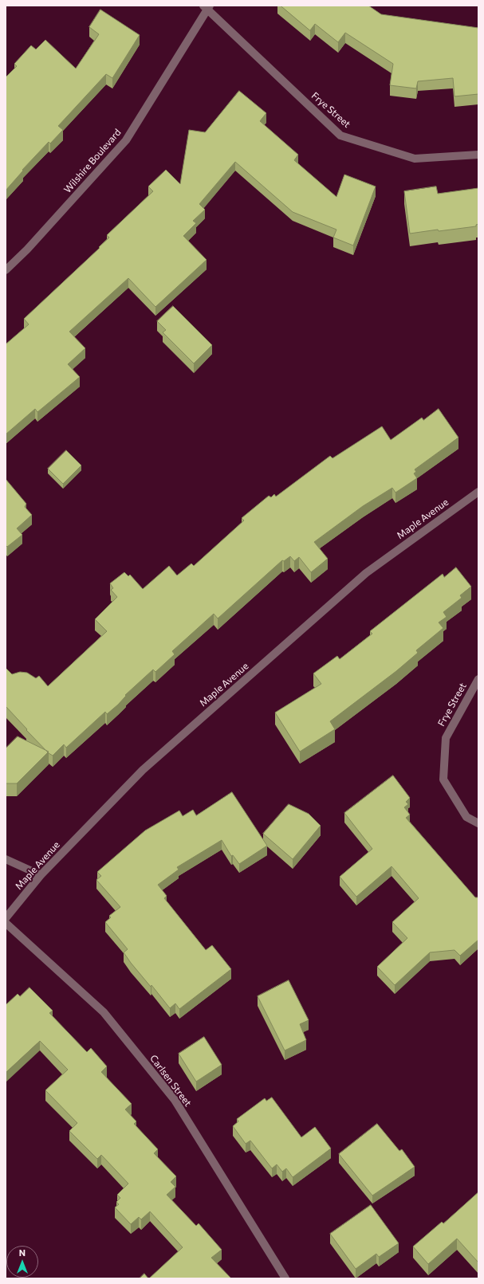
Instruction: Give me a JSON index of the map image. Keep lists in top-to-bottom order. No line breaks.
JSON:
{"streets":{"street":["Frye Street","Wilshire Boulevard","Maple Avenue","Carlsen Street"]},"crossings":[["Frye Street","Wilshire Boulevard"]],"north":"top"}
